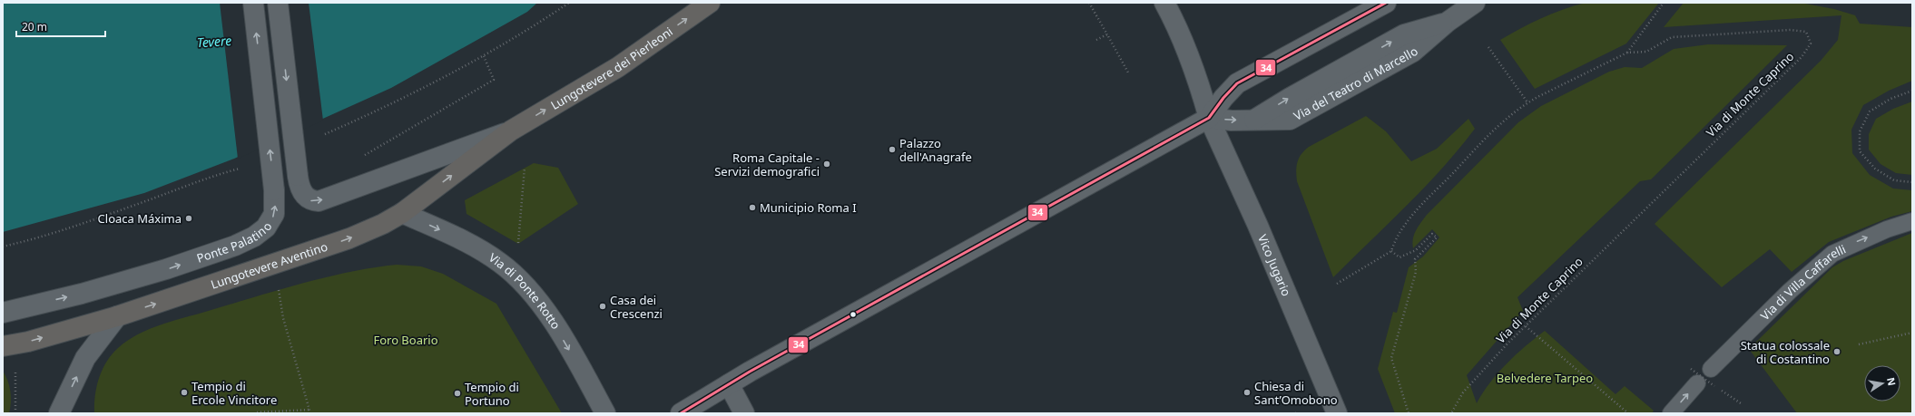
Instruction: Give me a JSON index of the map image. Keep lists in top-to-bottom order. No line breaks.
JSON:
{"streets":{"main road":["Lungotevere dei Pierleoni","Via del Teatro di Marcello","Ponte Palatino","Lungotevere Aventino","Vico Jugario","Via di Ponte Rotto"],"lane":["Via di Villa Caffarelli"],"path":["Via di Monte Caprino"]},"crossings":[["Lungotevere dei Pierleoni","Lungotevere Aventino"],["Via del Teatro di Marcello","Vico Jugario"],["Lungotevere Aventino","Via di Ponte Rotto"]],"one_way":["Lungotevere dei Pierleoni","Lungotevere Aventino","Via di Villa Caffarelli","Via di Ponte Rotto"],"water":["Tevere"],"parks":["Foro Boario","Belvedere Tarpeo"],"places":["Palazzo dell'Anagrafe","Roma Capitale - Servizi demografici","Municipio Roma I","Cloaca Máxima","Casa dei Crescenzi","Statua colossale di Costantino","Tempio di Ercole Vincitore","Chiesa di Sant’Omobono","Tempio di Portuno"],"lines":["transit line 34"],"scale_bar":"20 m","north":"right"}
